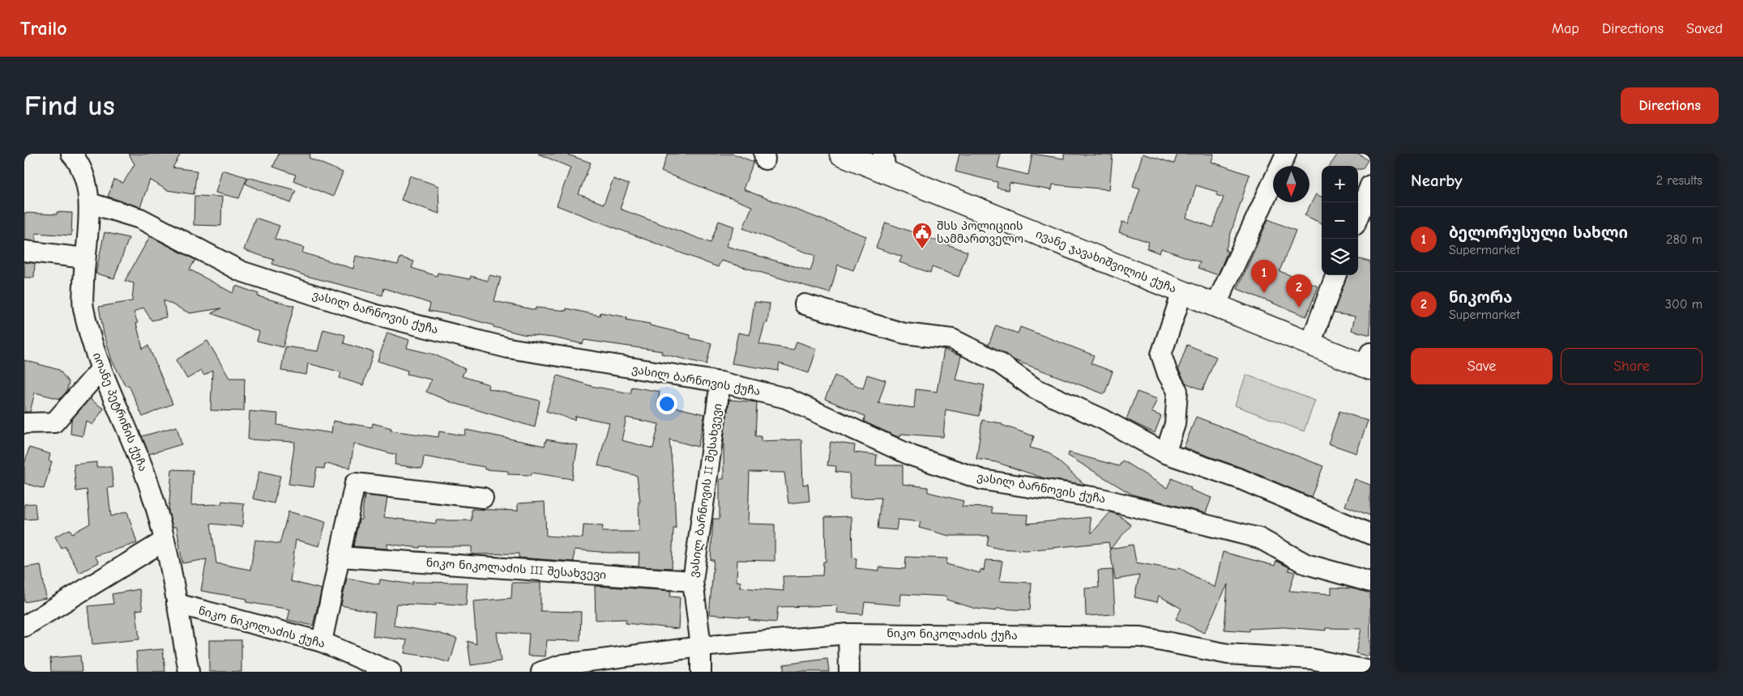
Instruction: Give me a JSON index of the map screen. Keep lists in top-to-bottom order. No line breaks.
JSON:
{"streets":{"main road":["ივანე ჯავახიშვილის ქუჩა"],"street":["ვასილ ბარნოვის ქუჩა","იოანე პეტრიწის ქუჩა","ვასილ ბარნოვის II შესახვევი","ნიკო ნიკოლაძის III შესახვევი","ნიკო ნიკოლაძის ქუჩა"]},"crossings":[["ვასილ ბარნოვის ქუჩა","იოანე პეტრიწის ქუჩა"],["ვასილ ბარნოვის ქუჩა","ვასილ ბარნოვის II შესახვევი"],["იოანე პეტრიწის ქუჩა","ნიკო ნიკოლაძის ქუჩა"],["ვასილ ბარნოვის II შესახვევი","ნიკო ნიკოლაძის III შესახვევი"],["ვასილ ბარნოვის II შესახვევი","ნიკო ნიკოლაძის ქუჩა"]],"places":{"public building":["შსს პოლიციის სამმართველო"]},"north":"bottom","page":{"header":"Trailo","nav":["Map","Directions","Saved"],"buttons":["Directions",["Save","Share"]],"title":"Find us","heading":["Nearby","2 results"],"map_buttons":["+","−"],"list":[{"mark":"1","name":"ბელორუსული სახლი","note":"Supermarket","value":"280 m"},{"mark":"2","name":"ნიკორა","note":"Supermarket","value":"300 m"}],"pins":["1","2"]}}
